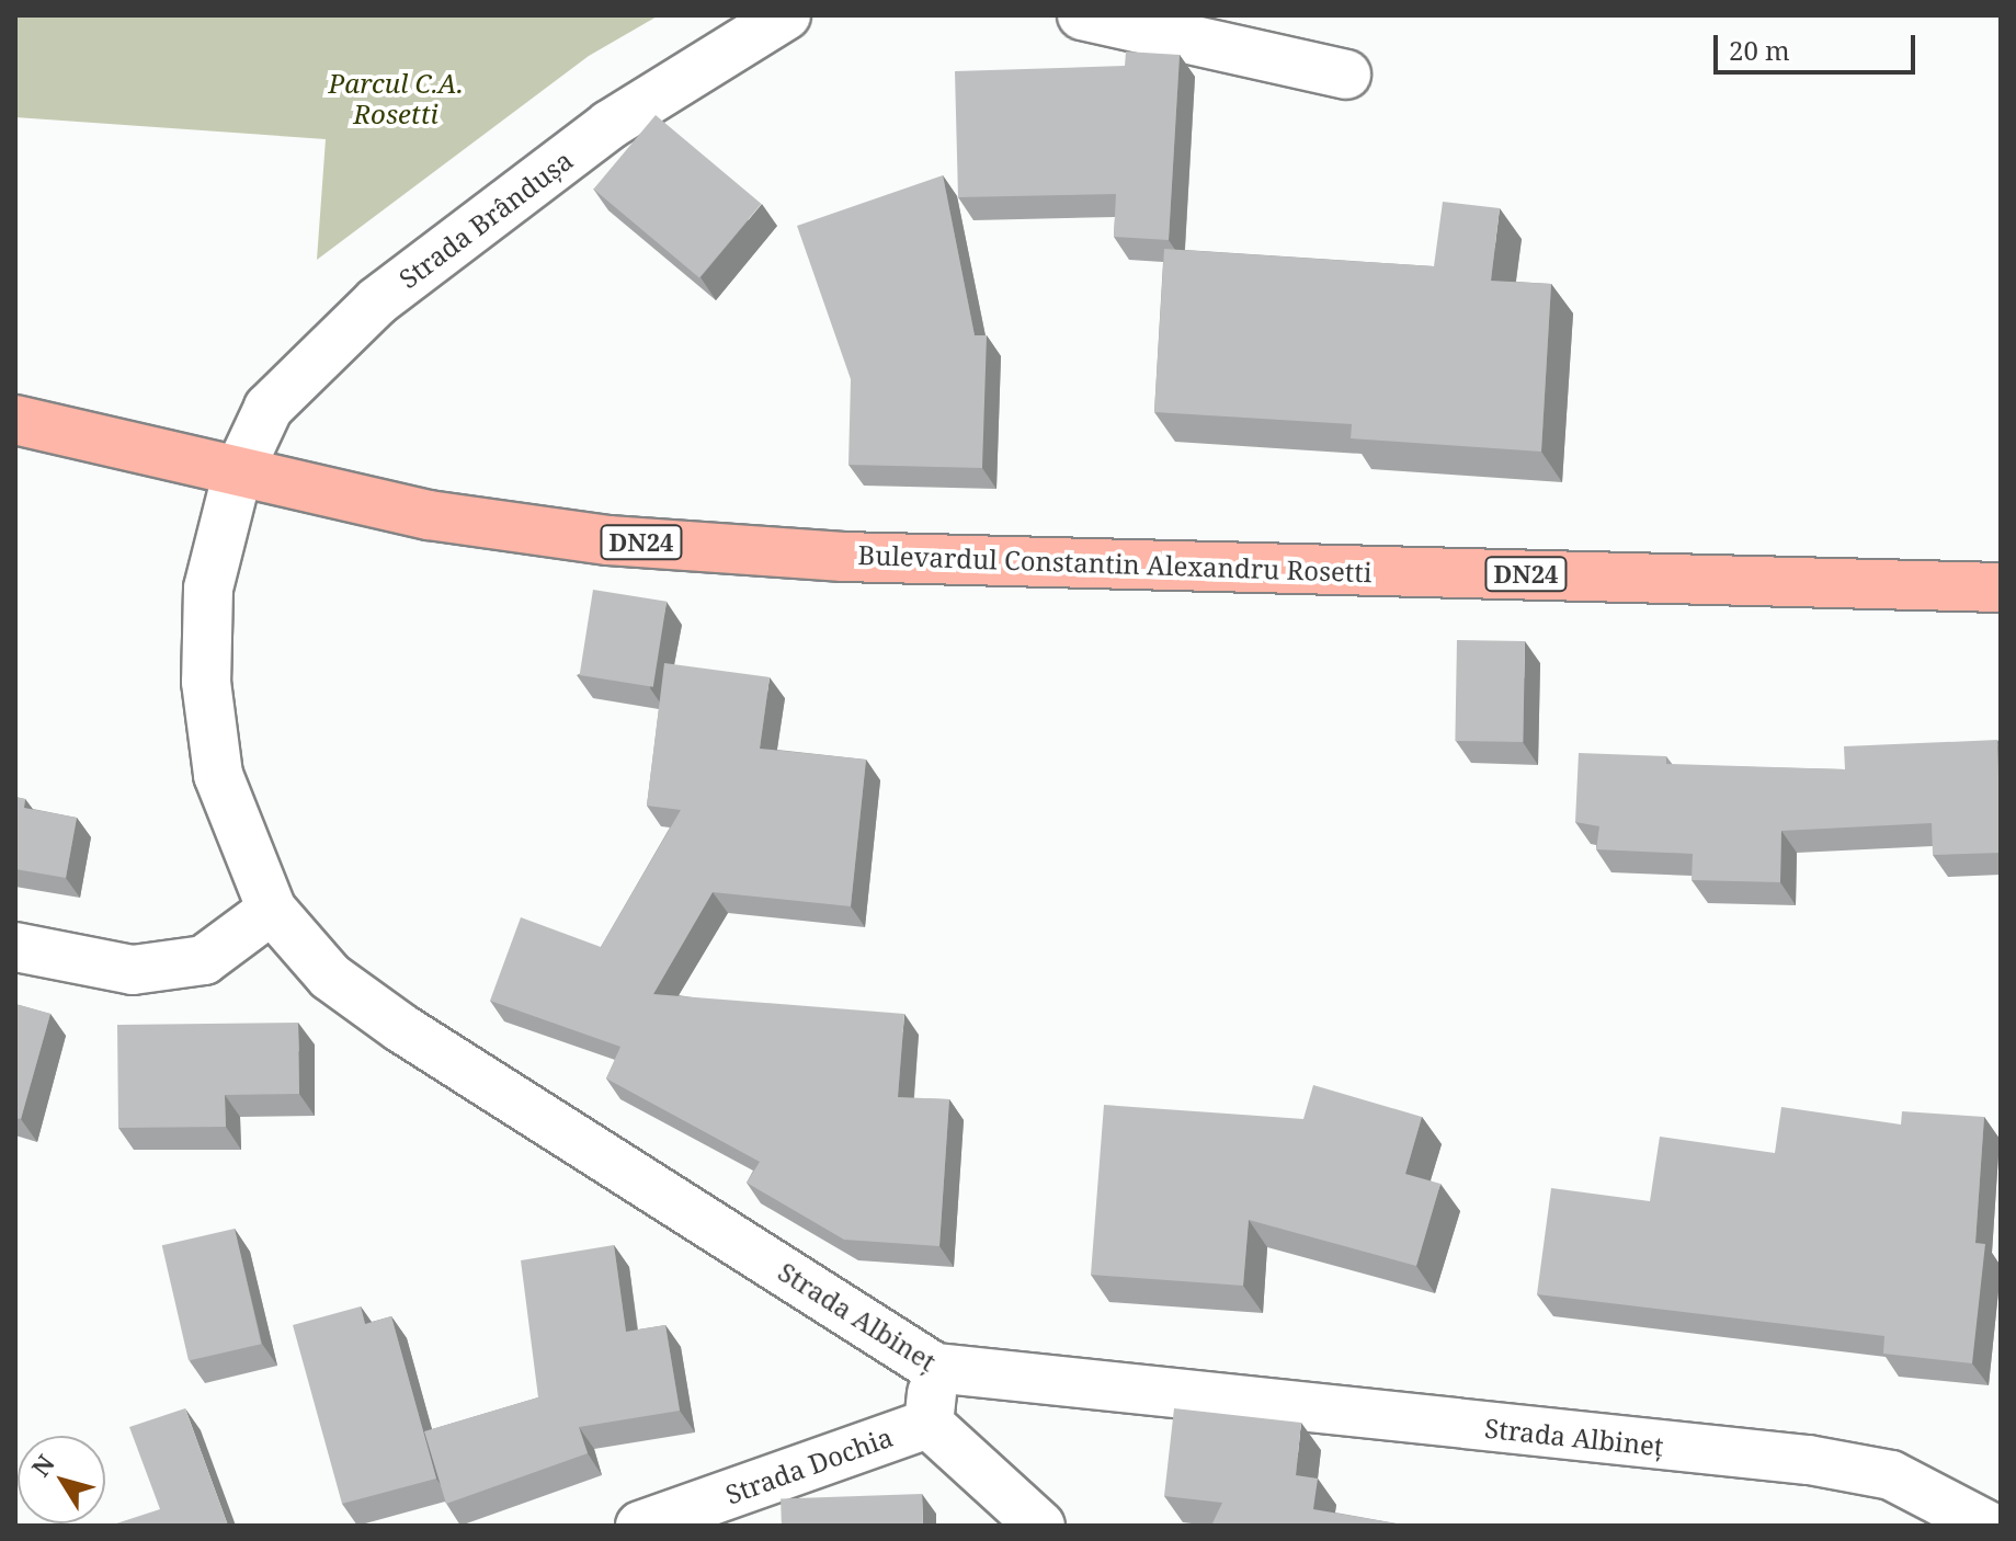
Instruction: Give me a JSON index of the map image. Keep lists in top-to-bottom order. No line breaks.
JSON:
{"streets":{"main road":["DN24","Bulevardul Constantin Alexandru Rosetti"],"street":["Strada Brândușa","Strada Albineț","Strada Dochia"]},"crossings":[["Strada Brândușa","DN24"],["Strada Brândușa","Bulevardul Constantin Alexandru Rosetti"],["Strada Brândușa","Strada Albineț"],["DN24","Bulevardul Constantin Alexandru Rosetti"],["DN24","Strada Albineț"],["Bulevardul Constantin Alexandru Rosetti","Strada Albineț"]],"parks":["Parcul C.A. Rosetti"],"scale_bar":"20 m","north":"top left"}
